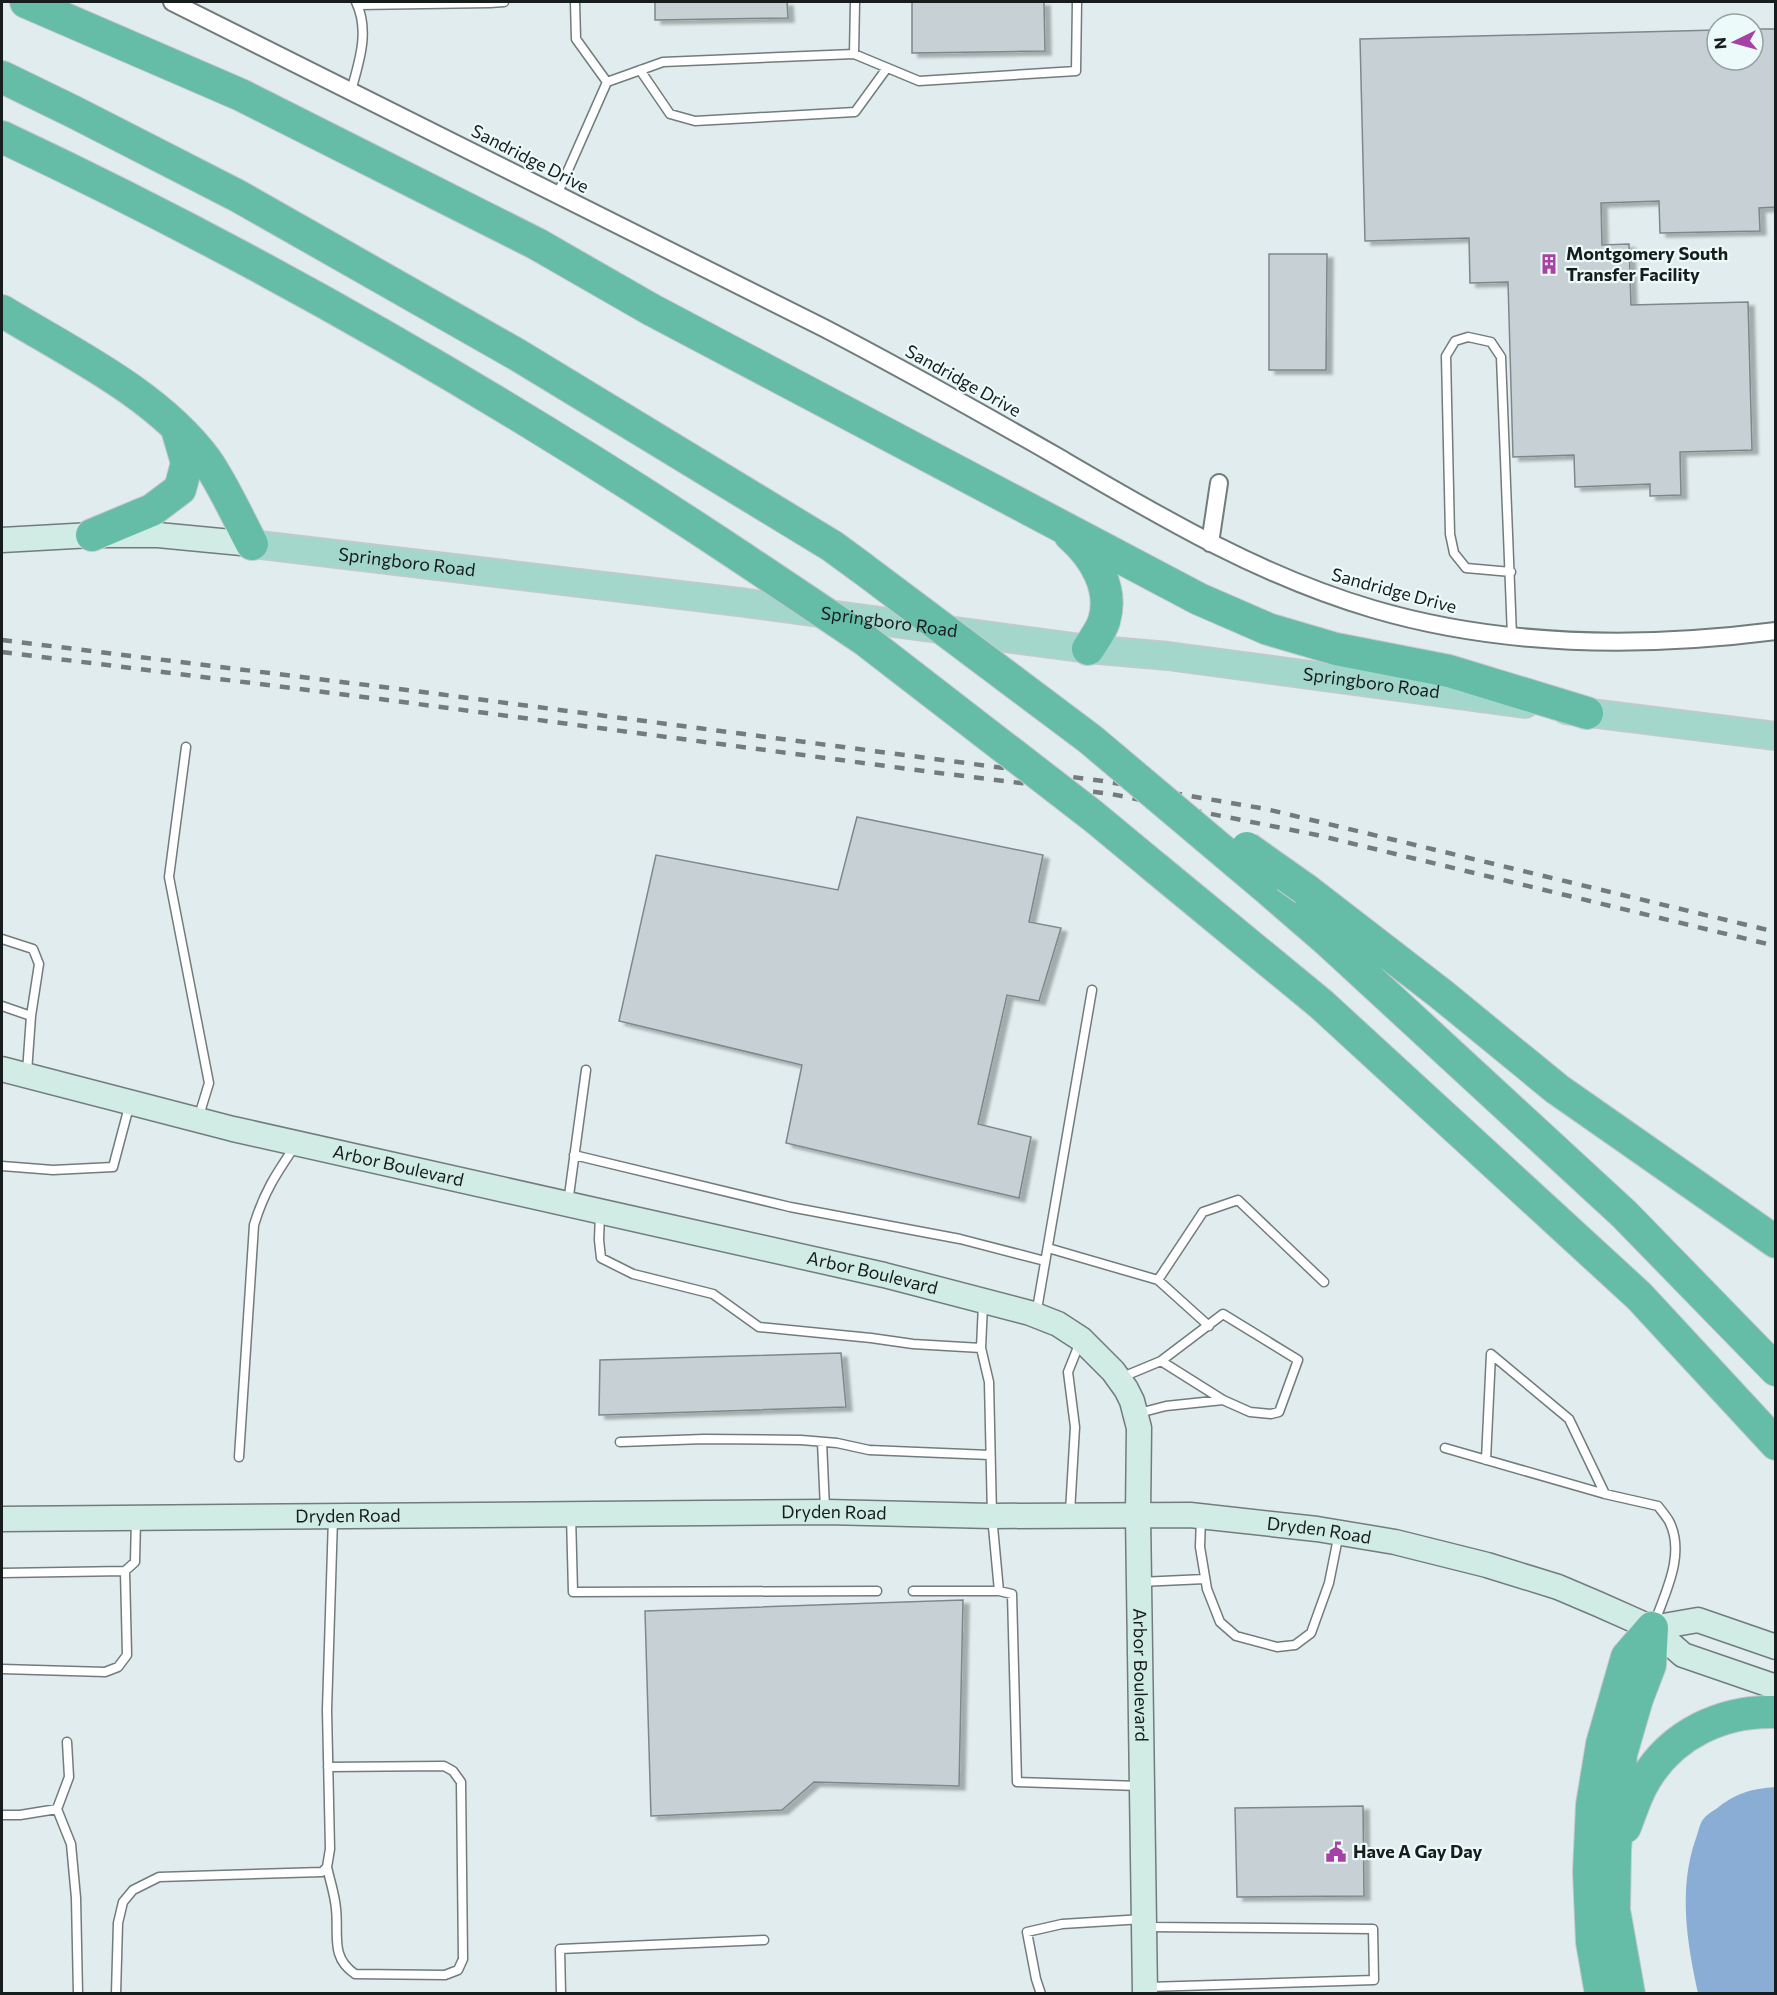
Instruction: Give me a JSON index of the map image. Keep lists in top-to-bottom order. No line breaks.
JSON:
{"streets":{"main road":["Springboro Road"],"street":["Sandridge Drive","Arbor Boulevard","Dryden Road"]},"crossings":[["Arbor Boulevard","Dryden Road"]],"places":{"building":["Montgomery South Transfer Facility"],"public building":["Have A Gay Day"]},"north":"left"}
